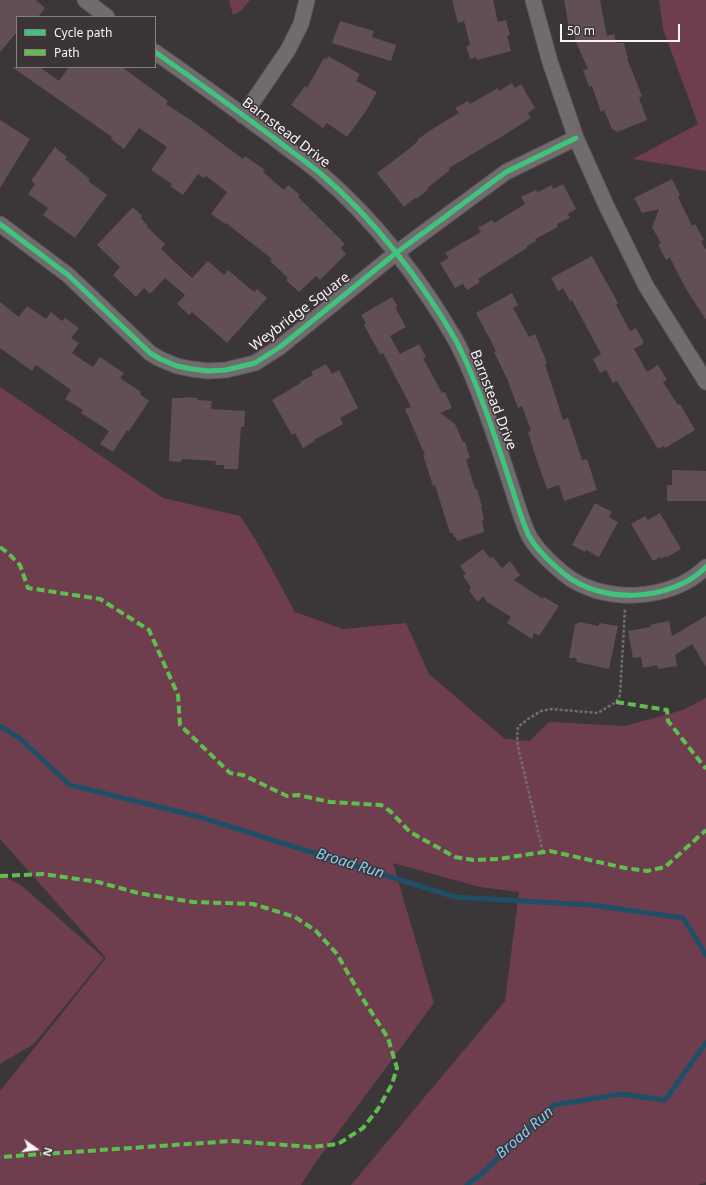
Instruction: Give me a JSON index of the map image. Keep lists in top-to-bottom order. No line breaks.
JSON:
{"streets":{"street":["Barnstead Drive","Weybridge Square"]},"crossings":[["Barnstead Drive","Weybridge Square"]],"water":["Broad Run"],"legend":["Cycle path","Path"],"scale_bar":"50 m","north":"right"}
